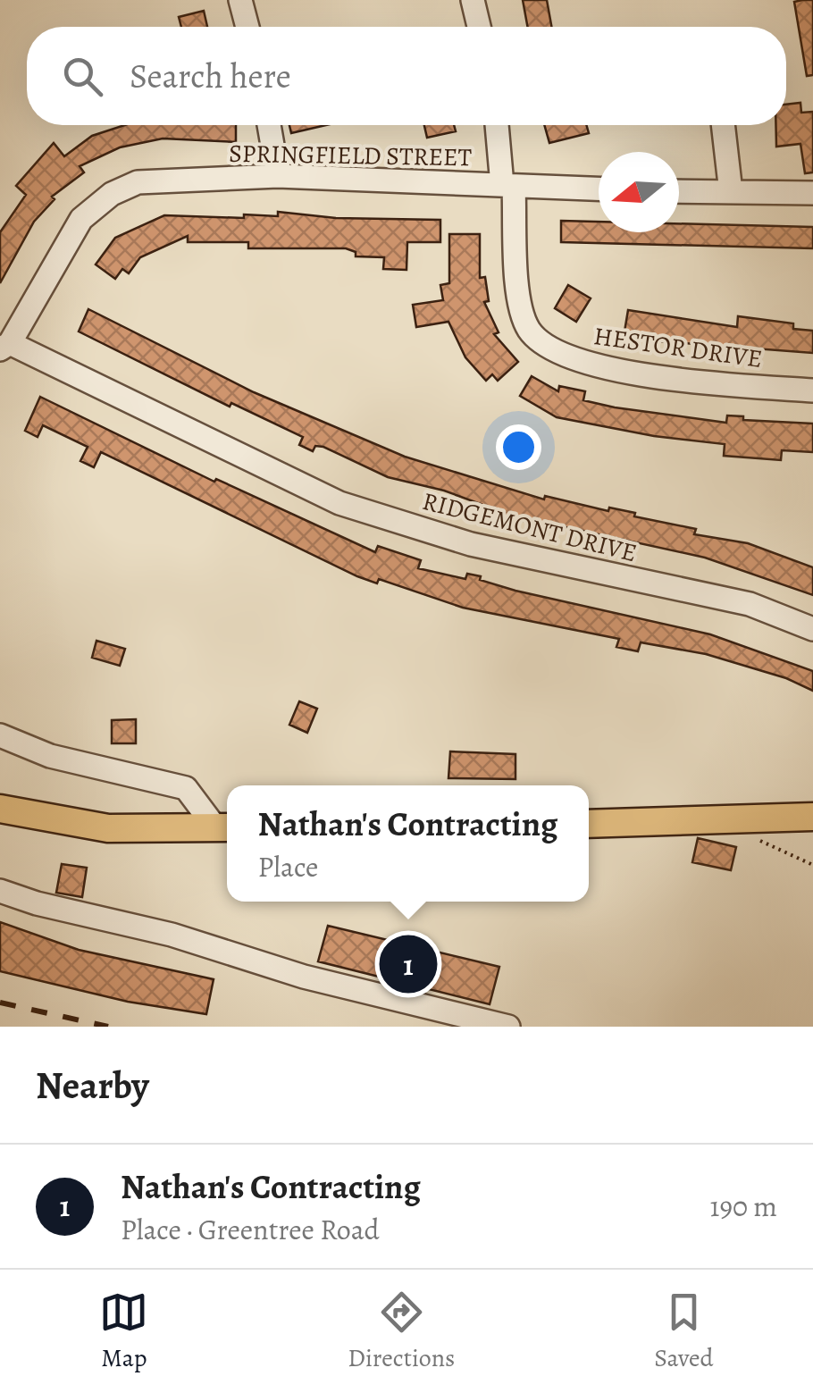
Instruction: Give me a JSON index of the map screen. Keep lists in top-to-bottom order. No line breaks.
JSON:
{"streets":{"street":["SPRINGFIELD STREET","HESTOR DRIVE","RIDGEMONT DRIVE"]},"crossings":[["SPRINGFIELD STREET","HESTOR DRIVE"],["SPRINGFIELD STREET","RIDGEMONT DRIVE"]],"north":"left","page":{"search":"Search here","popup":["Nathan's Contracting","Place"],"pins":"1","heading":"Nearby","list":[{"mark":"1","name":"Nathan's Contracting","note":"Place · Greentree Road","value":"190 m"}],"nav":["Map","Directions","Saved"]}}
